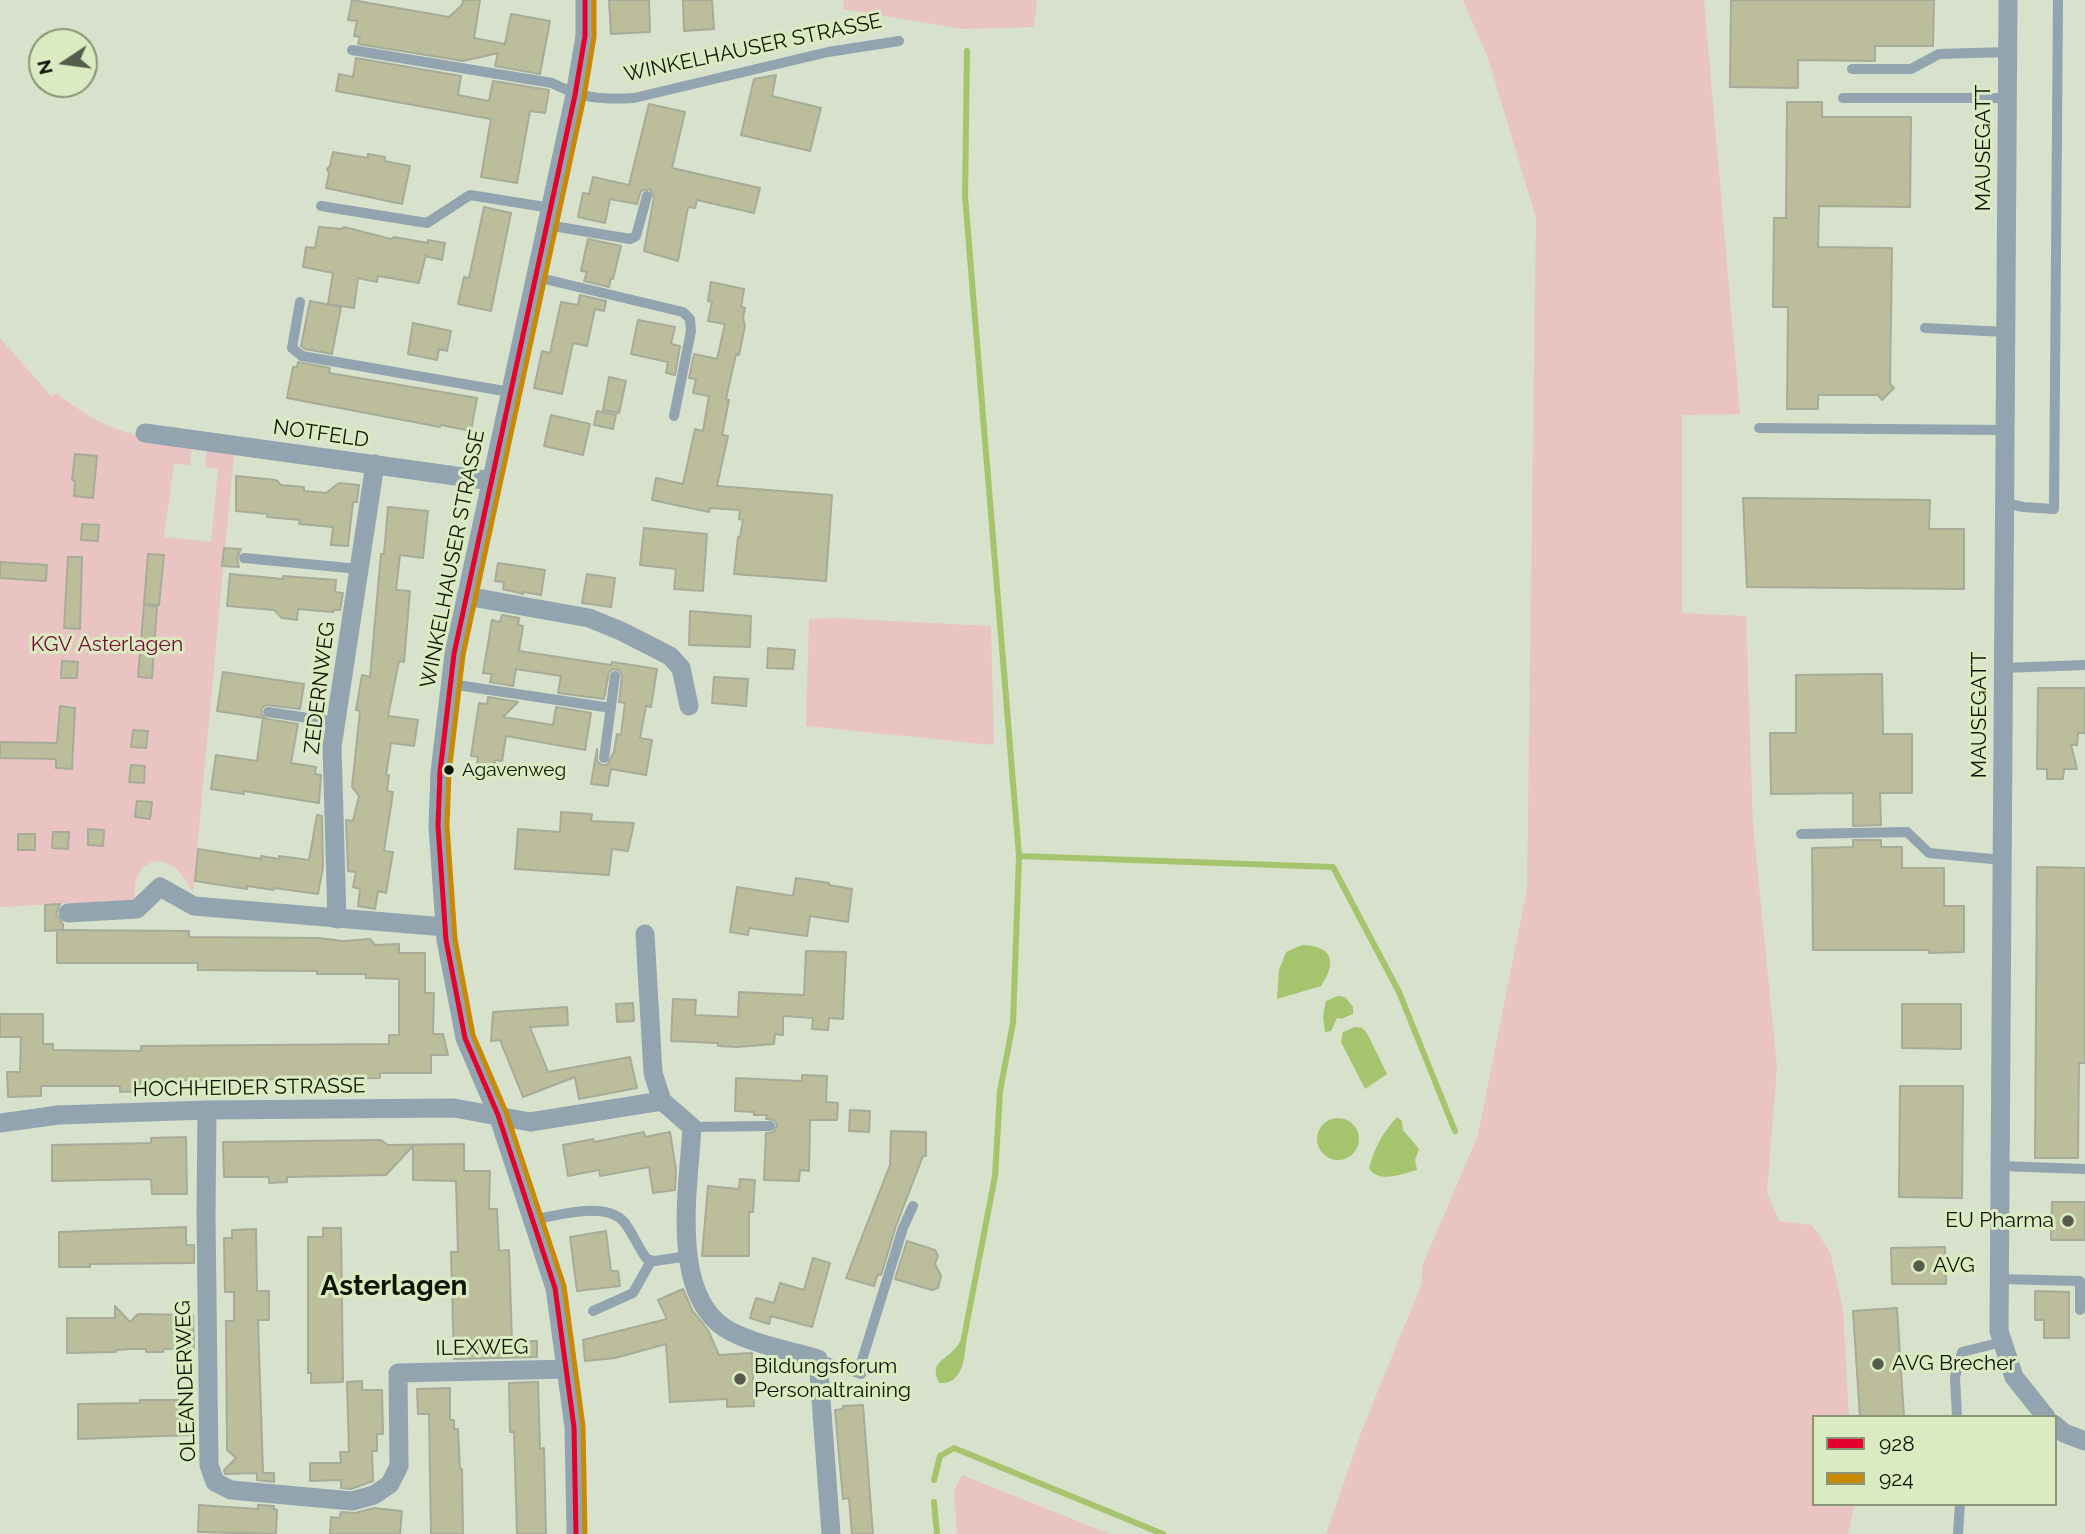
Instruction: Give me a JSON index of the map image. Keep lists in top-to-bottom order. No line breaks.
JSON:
{"streets":{"street":["WINKELHAUSER STRASSE","MAUSEGATT","NOTFELD","ZEDERNWEG","HOCHHEIDER STRASSE","ILEXWEG","OLEANDERWEG"]},"crossings":[["WINKELHAUSER STRASSE","NOTFELD"],["WINKELHAUSER STRASSE","HOCHHEIDER STRASSE"],["WINKELHAUSER STRASSE","ILEXWEG"],["NOTFELD","ZEDERNWEG"],["HOCHHEIDER STRASSE","OLEANDERWEG"],["ILEXWEG","OLEANDERWEG"]],"districts":["Asterlagen"],"parks":["KGV Asterlagen"],"places":["Agavenweg","EU Pharma","AVG","AVG Brecher","Bildungsforum Personaltraining"],"lines":["transit line 928","transit line 924"],"legend":["928","924"],"north":"left"}
